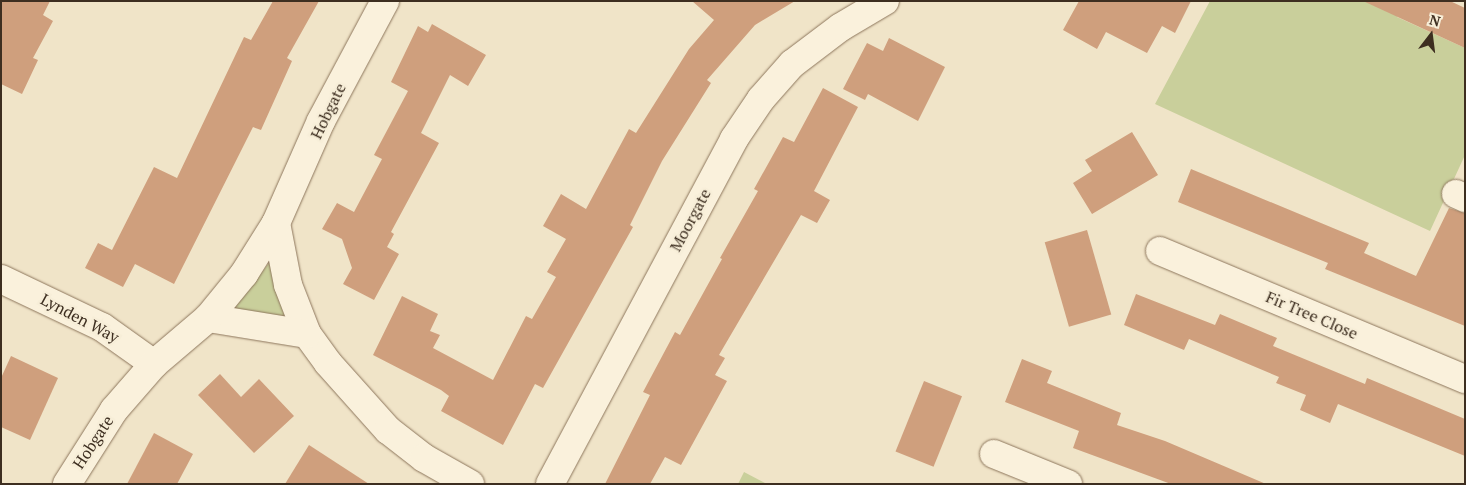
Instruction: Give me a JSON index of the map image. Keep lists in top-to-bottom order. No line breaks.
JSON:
{"streets":{"street":["Hobgate","Moorgate","Fir Tree Close","Lynden Way"]},"crossings":[["Hobgate","Lynden Way"]],"north":"top"}
